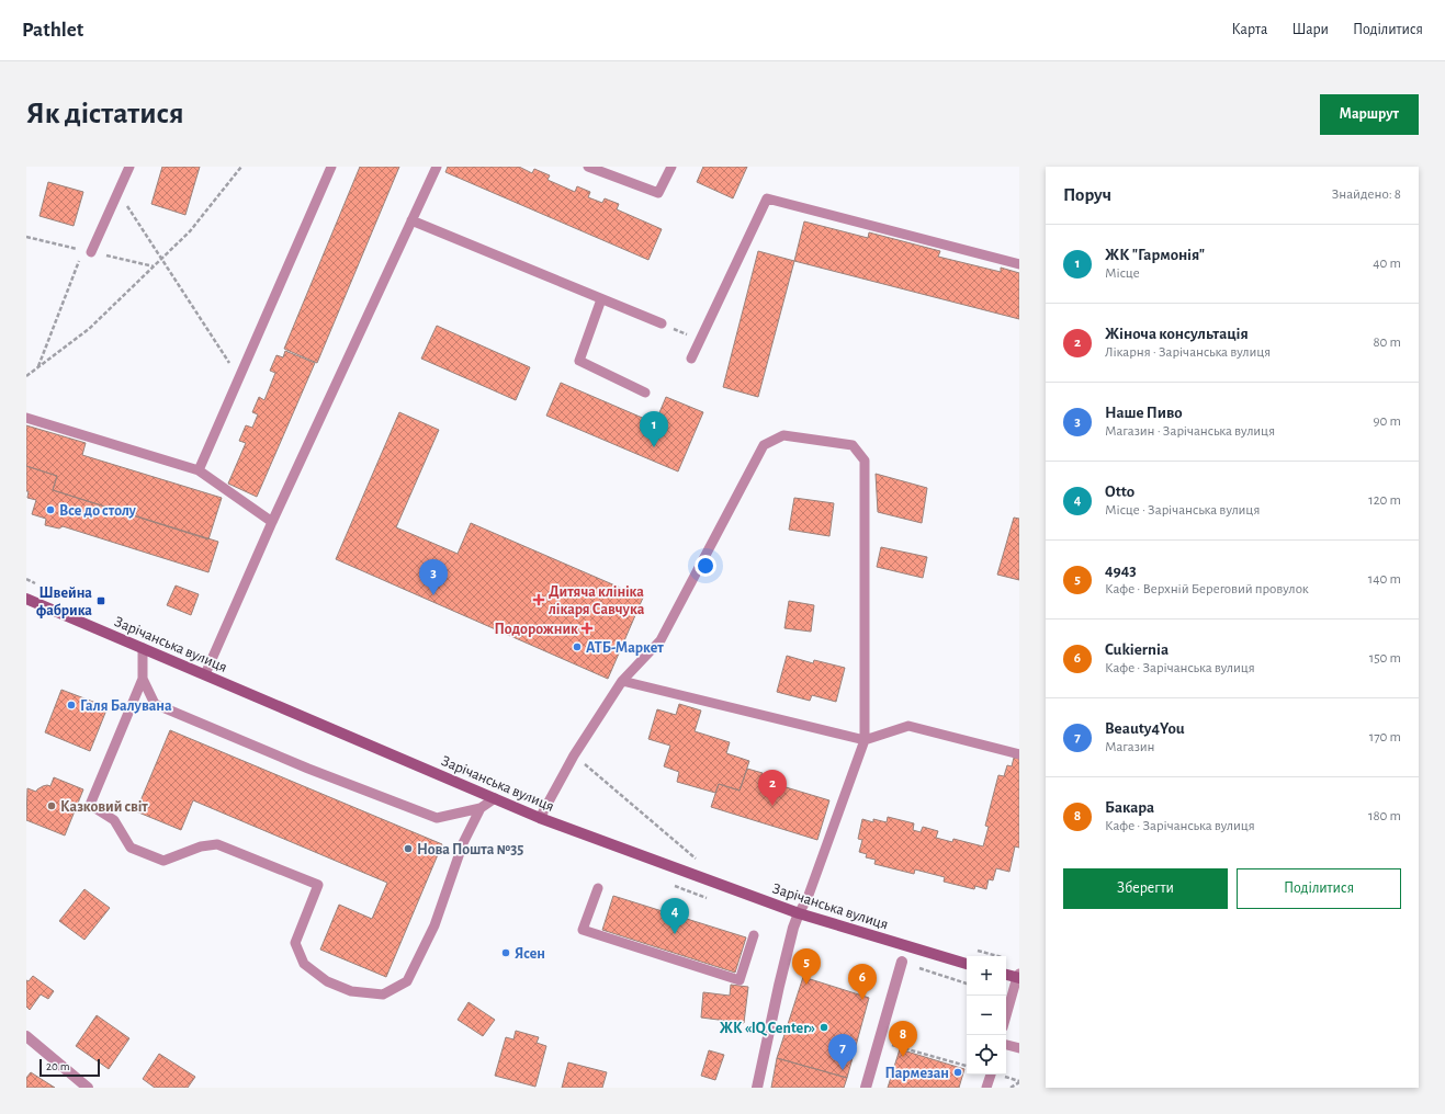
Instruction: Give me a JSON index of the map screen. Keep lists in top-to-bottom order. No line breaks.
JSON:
{"streets":{"street":["Зарічанська вулиця"]},"places":{"other":["Все до столу","АТБ-Маркет","Галя Балувана","Казковий світ","Нова Пошта №35","Ясен","ЖК «IQ Center»","Пармезан"],"health":["Дитяча клініка лікаря Савчука","Подорожник"],"transit":["Швейна фабрика"]},"scale_bar":"20 m","page":{"header":"Pathlet","nav":["Карта","Шари","Поділитися"],"buttons":["Маршрут",["Зберегти","Поділитися"]],"title":"Як дістатися","heading":["Поруч","Знайдено: 8"],"list":[{"mark":"1","name":"ЖК \"Гармонія\"","note":"Місце","value":"40 m"},{"mark":"2","name":"Жіноча консультація","note":"Лікарня · Зарічанська вулиця","value":"80 m"},{"mark":"3","name":"Наше Пиво","note":"Магазин · Зарічанська вулиця","value":"90 m"},{"mark":"4","name":"Otto","note":"Місце · Зарічанська вулиця","value":"120 m"},{"mark":"5","name":"4943","note":"Кафе · Верхній Береговий провулок","value":"140 m"},{"mark":"6","name":"Cukiernia","note":"Кафе · Зарічанська вулиця","value":"150 m"},{"mark":"7","name":"Beauty4You","note":"Магазин","value":"170 m"},{"mark":"8","name":"Бакара","note":"Кафе · Зарічанська вулиця","value":"180 m"}],"pins":["1","3","2","4","5","6","8","7"],"map_buttons":["+","−"],"scale":"20 m"}}
